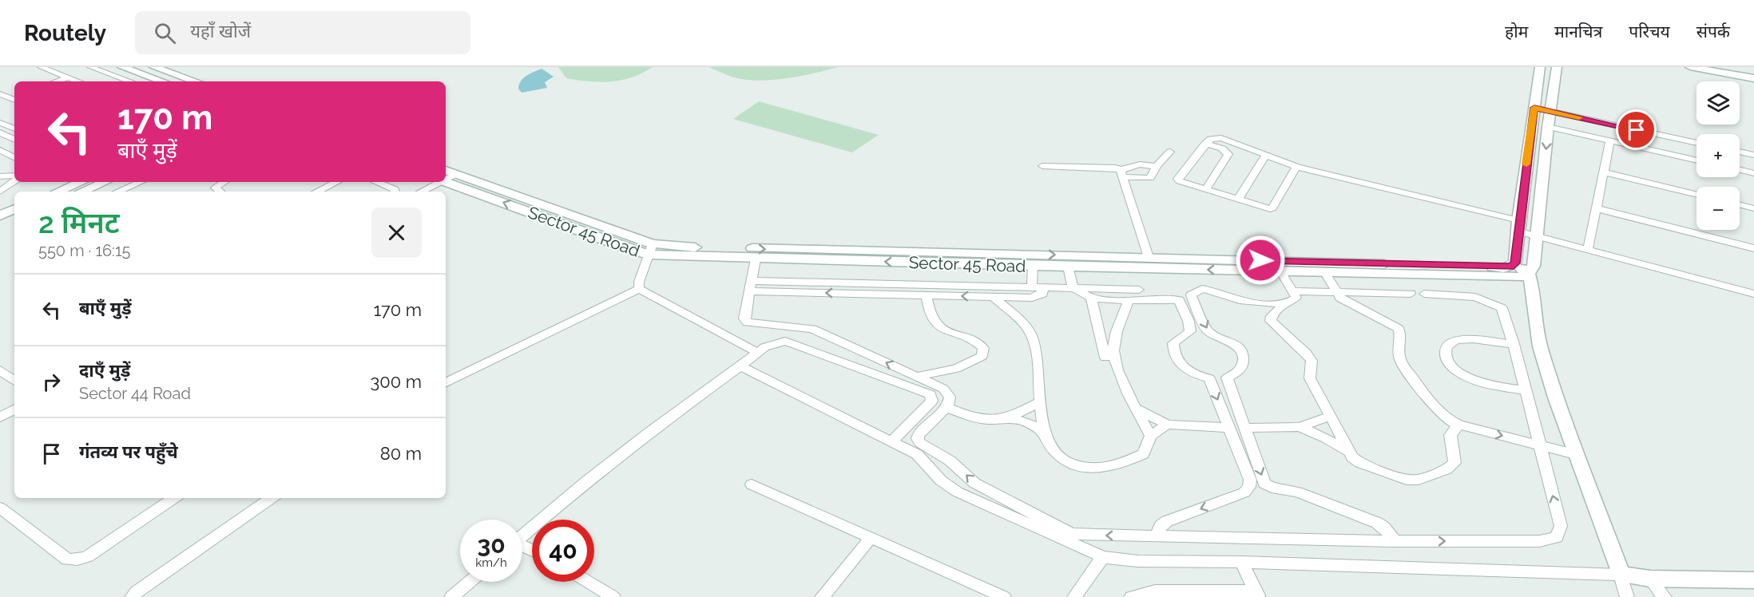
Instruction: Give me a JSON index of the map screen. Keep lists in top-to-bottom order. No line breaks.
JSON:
{"streets":{"street":["Sector 45 Road"]},"page":{"header":"Routely","search":"यहाँ खोजें","nav":["होम","मानचित्र","परिचय","संपर्क"],"map_buttons":["+","−"],"turn":["170 m","बाएँ मुड़ें"],"heading":["2 मिनट","550 m · 16:15"],"list":[{"name":"बाएँ मुड़ें","value":"170 m"},{"name":"दाएँ मुड़ें","note":"Sector 44 Road","value":"300 m"},{"name":"गंतव्य पर पहुँचे","value":"80 m"}],"speed":"30 km/h","limit":"40"}}
